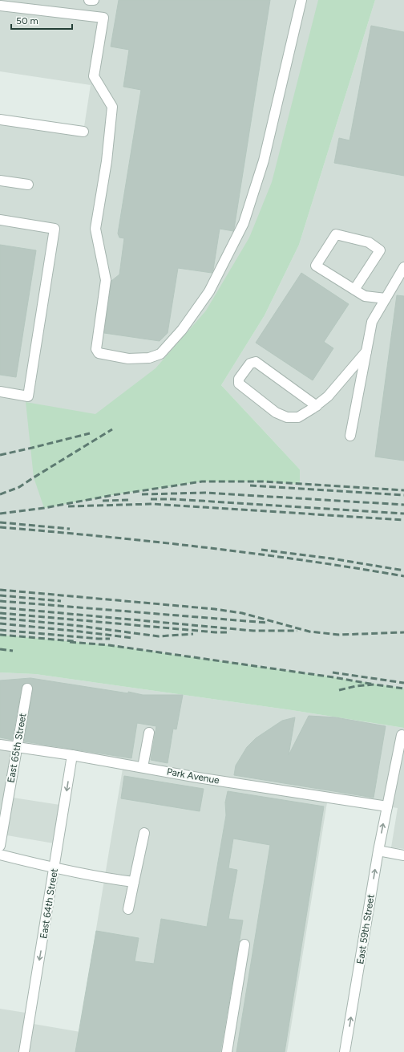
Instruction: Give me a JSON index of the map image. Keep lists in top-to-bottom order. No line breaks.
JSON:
{"streets":{"street":["East 65th Street","Park Avenue","East 64th Street","East 59th Street"]},"crossings":[["East 65th Street","Park Avenue"],["Park Avenue","East 64th Street"],["Park Avenue","East 59th Street"]],"one_way":["East 64th Street","East 59th Street"],"scale_bar":"50 m"}
